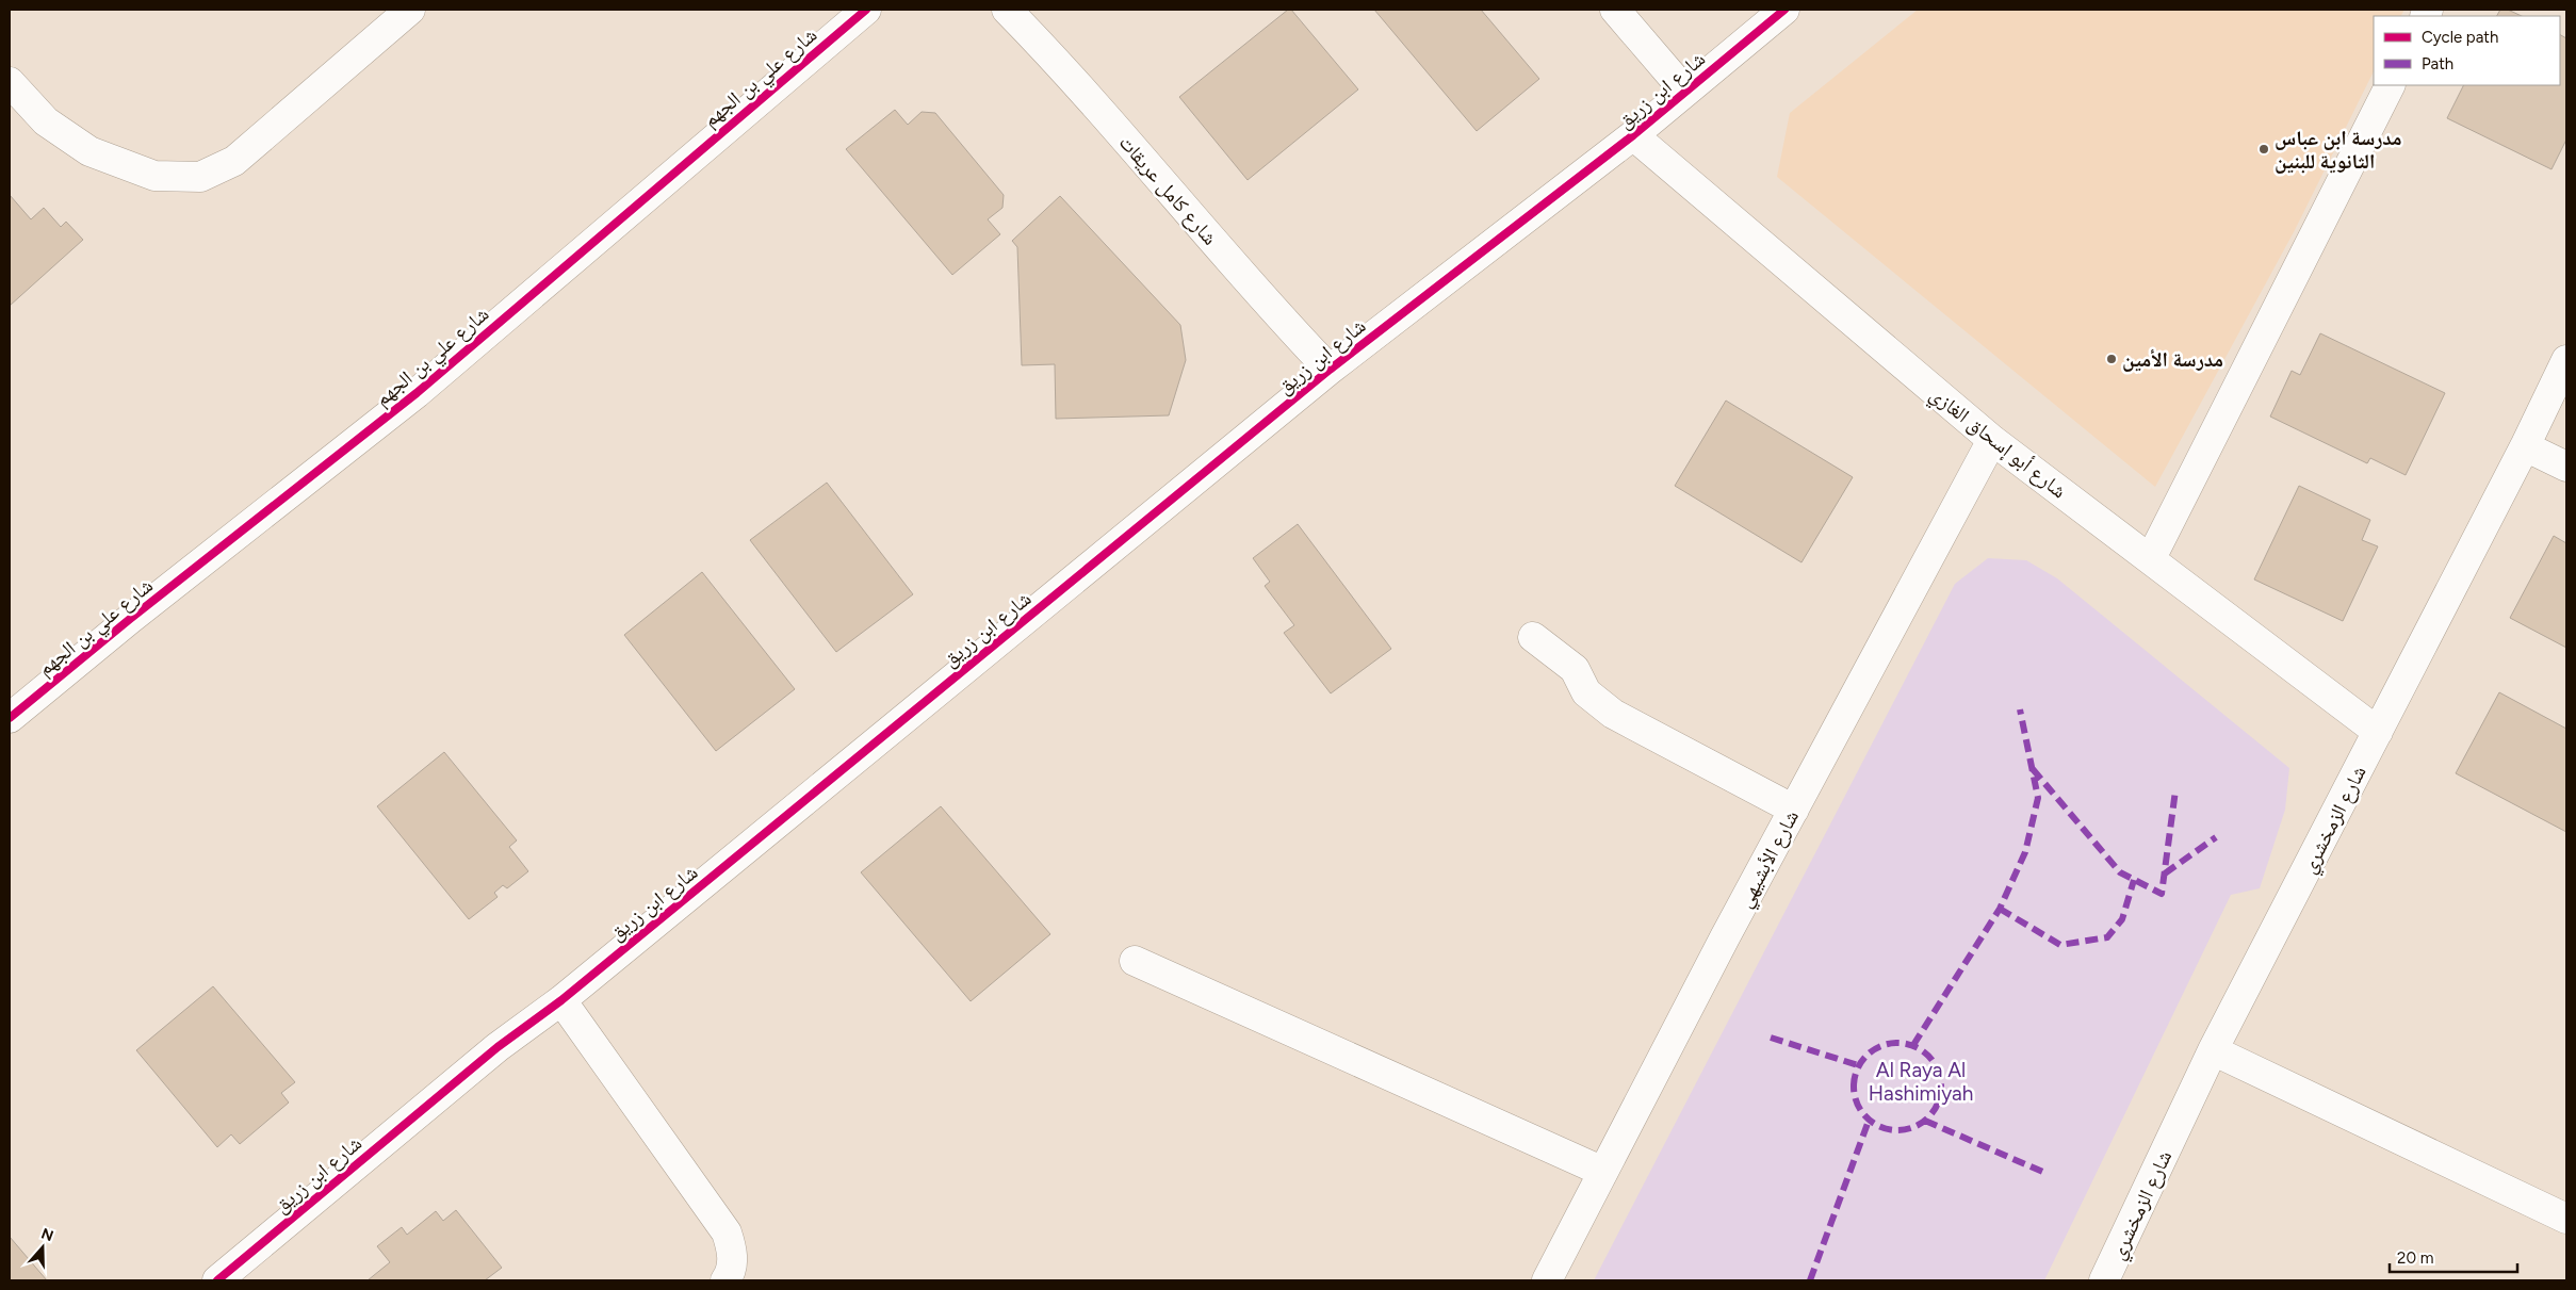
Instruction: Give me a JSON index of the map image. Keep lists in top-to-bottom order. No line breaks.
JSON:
{"streets":{"street":["شارع علي بن الجهم","شارع ابن زريق","شارع كامل عريقات","شارع أبو إسحاق الغازي","شارع الزمخشري","شارع الأبشيهي"]},"crossings":[["شارع ابن زريق","شارع كامل عريقات"],["شارع ابن زريق","شارع أبو إسحاق الغازي"],["شارع أبو إسحاق الغازي","شارع الزمخشري"],["شارع أبو إسحاق الغازي","شارع الأبشيهي"]],"parks":["Al Raya Al Hashimiyah"],"places":["مدرسة ابن عباس الثانوية للبنين","مدرسة الأمين"],"legend":["Cycle path","Path"],"scale_bar":"20 m","north":"top"}
